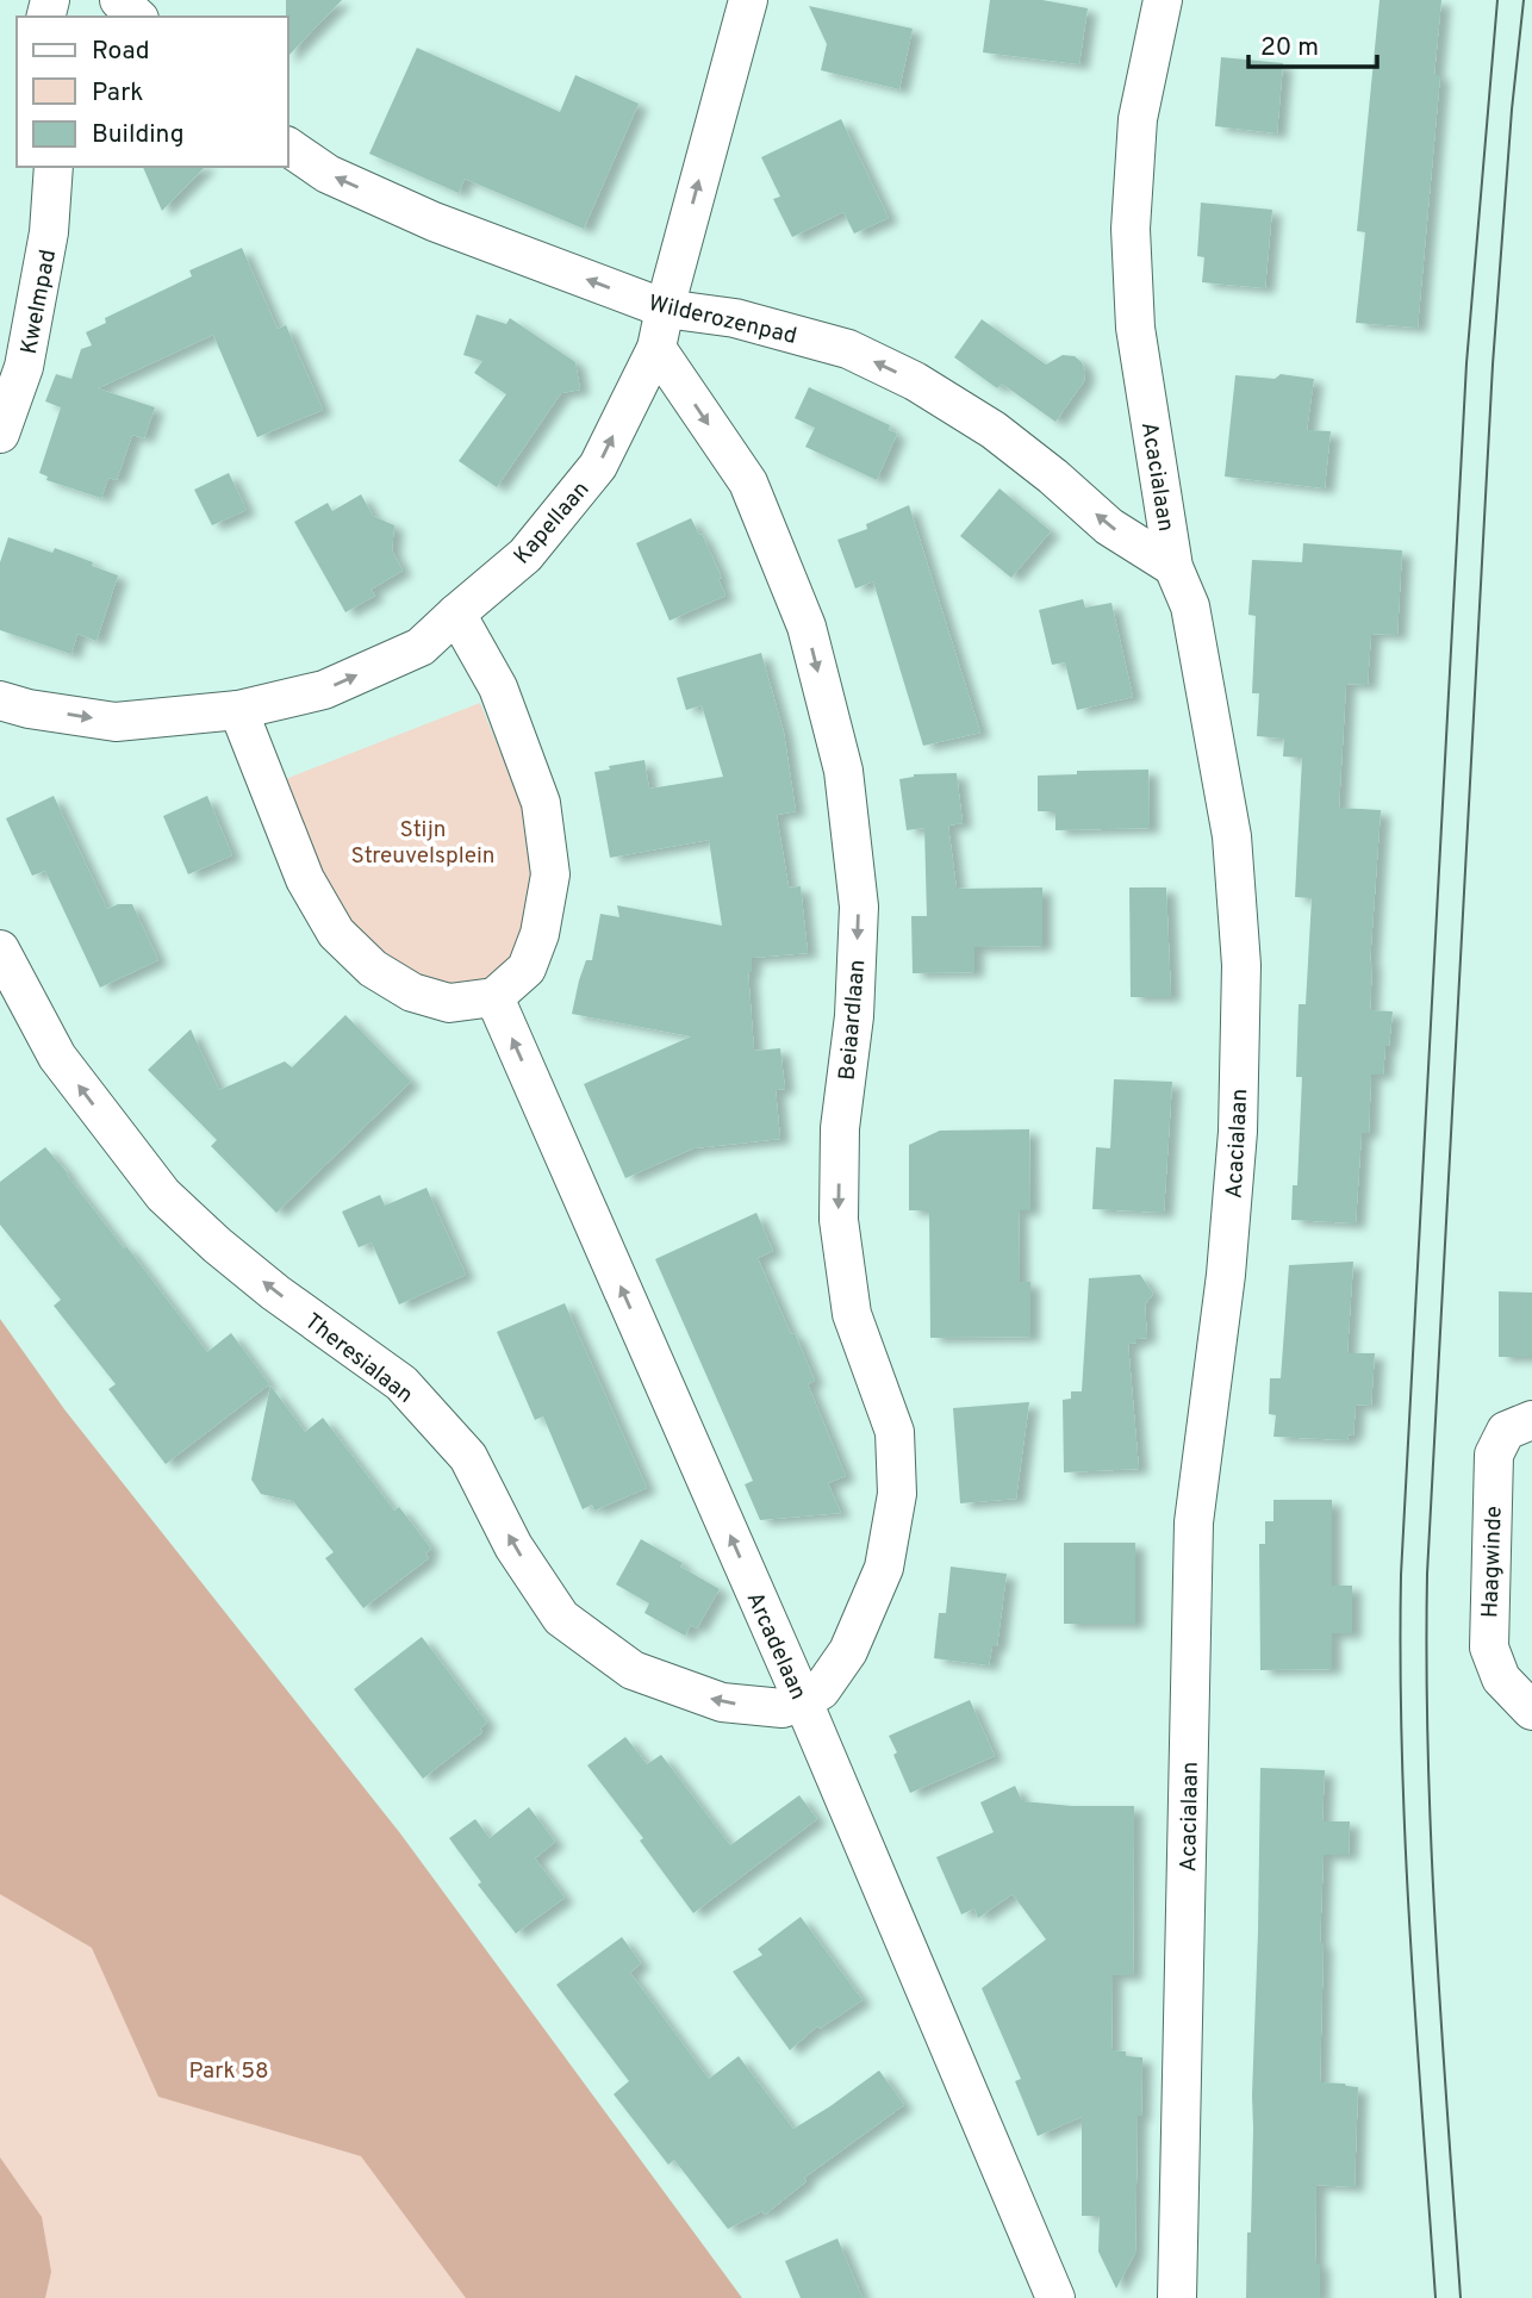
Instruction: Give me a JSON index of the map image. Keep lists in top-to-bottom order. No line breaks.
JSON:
{"streets":{"street":["Kwelmpad","Wilderozenpad","Acacialaan","Kapellaan","Beiaardlaan","Theresialaan","Haagwinde","Arcadelaan"]},"crossings":[["Wilderozenpad","Acacialaan"],["Wilderozenpad","Kapellaan"],["Kapellaan","Beiaardlaan"],["Beiaardlaan","Theresialaan"],["Beiaardlaan","Arcadelaan"],["Theresialaan","Arcadelaan"]],"one_way":["Wilderozenpad","Kapellaan","Beiaardlaan","Theresialaan","Arcadelaan"],"parks":["Stijn Streuvelsplein","Park 58"],"legend":["Road","Park","Building"],"scale_bar":"20 m"}
